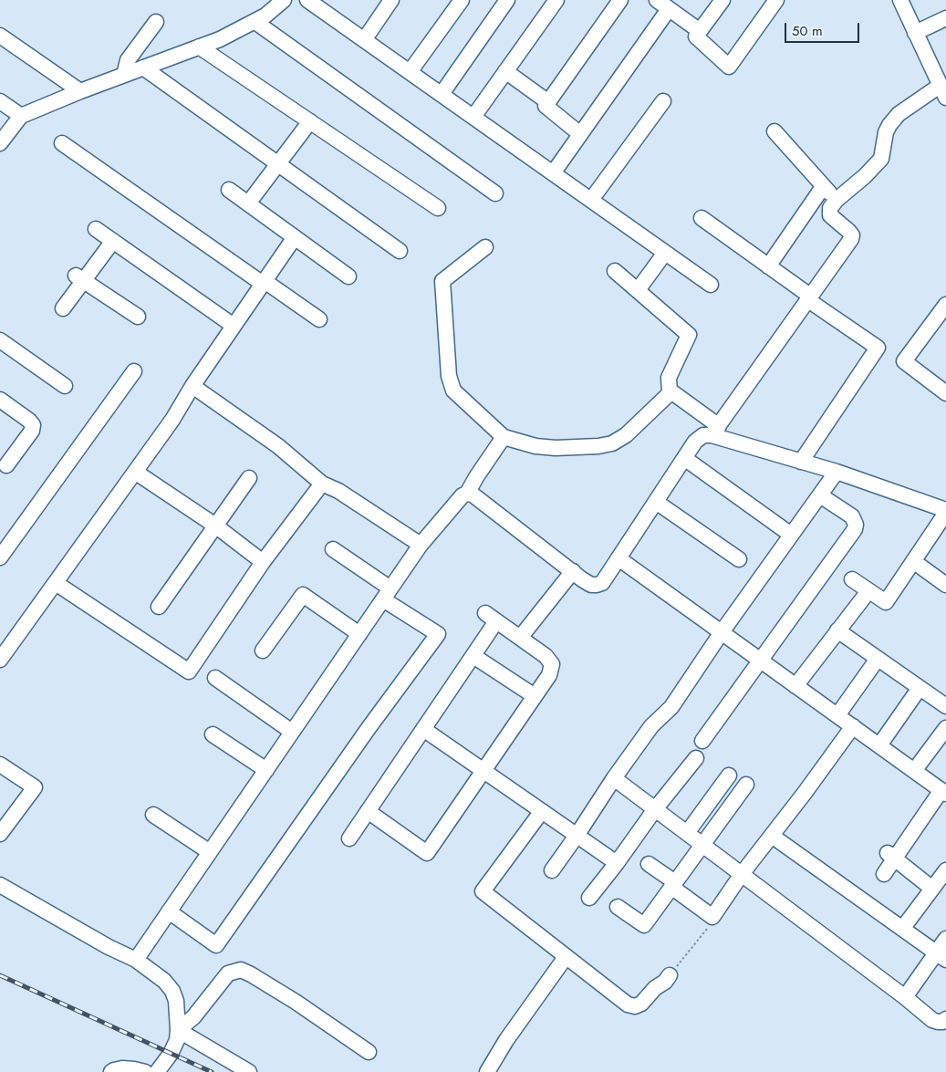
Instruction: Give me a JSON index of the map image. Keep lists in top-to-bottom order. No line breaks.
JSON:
{"scale_bar":"50 m"}
